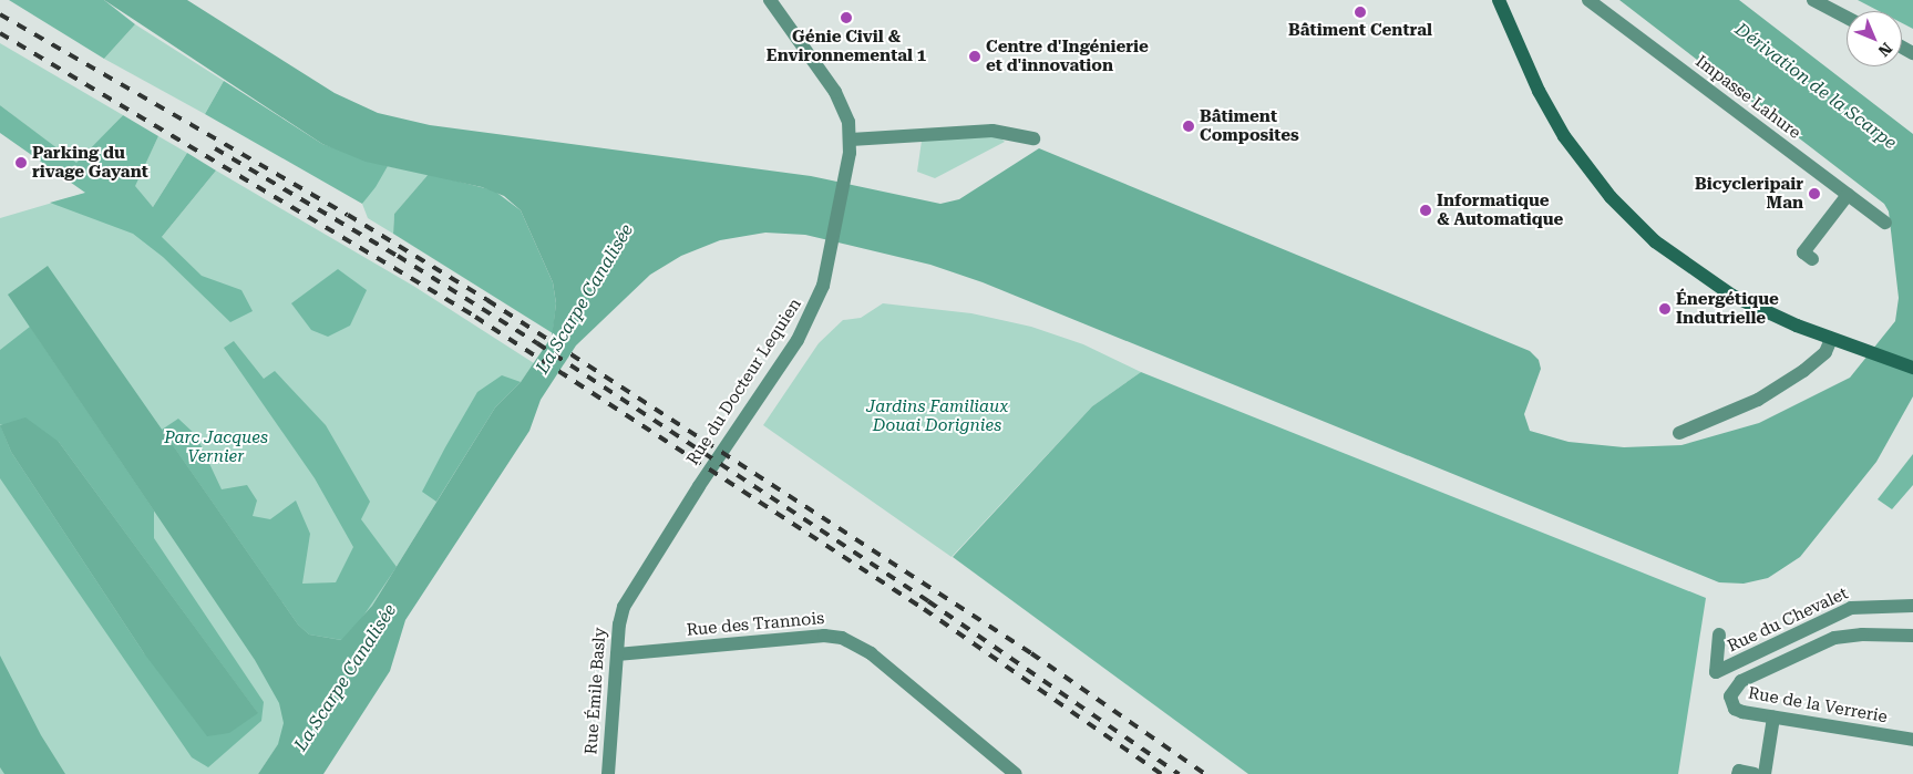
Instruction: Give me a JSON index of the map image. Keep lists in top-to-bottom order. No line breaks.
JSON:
{"streets":{"street":["Impasse Lahure","Rue du Docteur Lequien","Rue du Chevalet","Rue des Trannois","Rue Émile Basly","Rue de la Verrerie"]},"crossings":[["Rue du Docteur Lequien","Rue Émile Basly"],["Rue des Trannois","Rue Émile Basly"]],"water":["Dérivation de la Scarpe","La Scarpe Canalisée"],"parks":["Jardins Familiaux Douai Dorignies","Parc Jacques Vernier"],"places":["Bâtiment Central","Génie Civil & Environnemental 1","Centre d'Ingénierie et d'innovation","Bâtiment Composites","Parking du rivage Gayant","Bicycleripair Man","Informatique & Automatique","Énergétique Indutrielle"],"north":"bottom right"}
